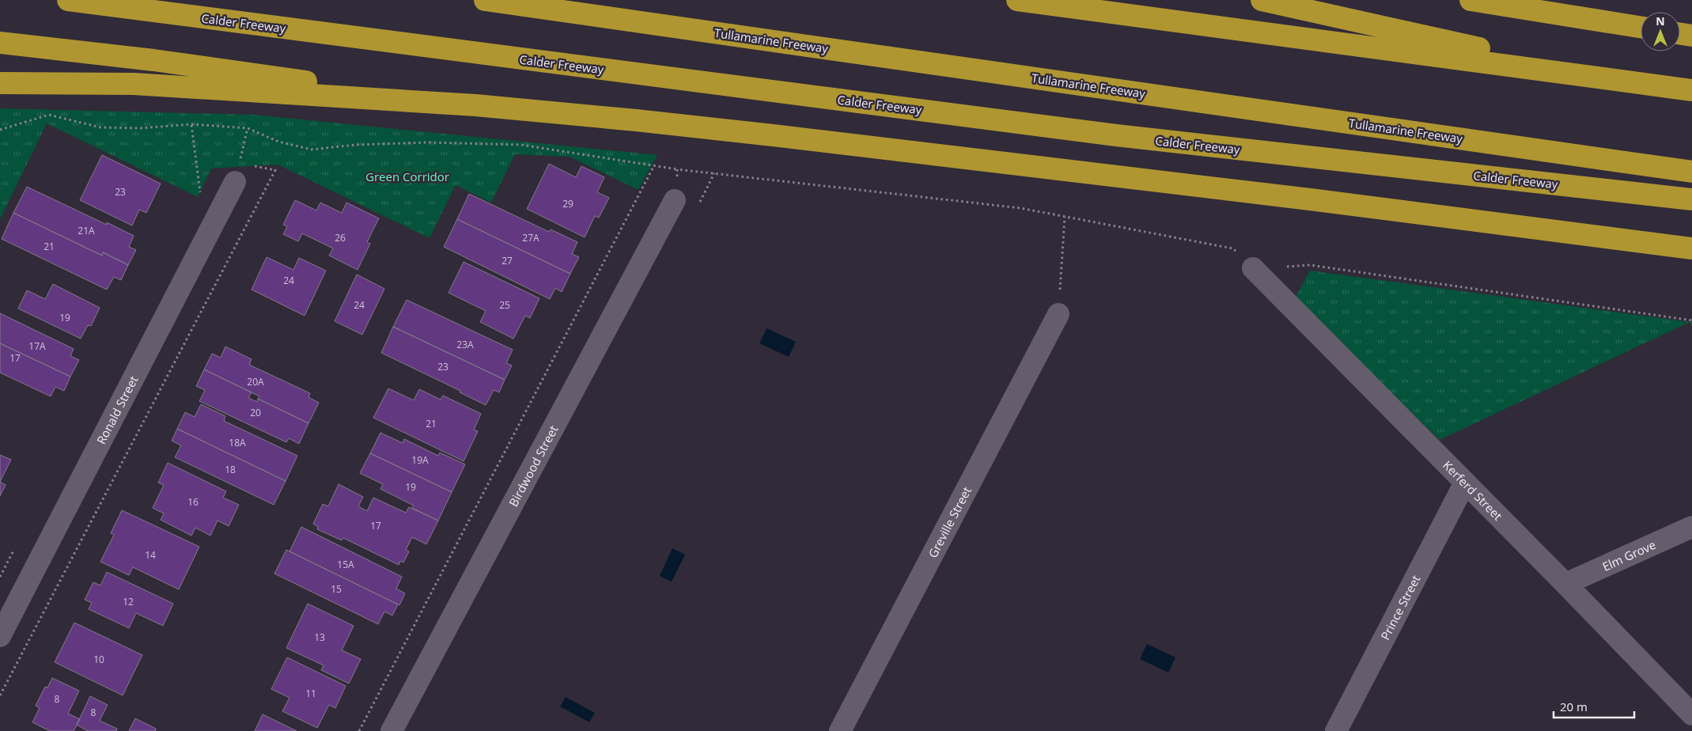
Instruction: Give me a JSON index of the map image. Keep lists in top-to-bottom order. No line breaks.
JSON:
{"streets":{"highway":["Calder Freeway","Tullamarine Freeway"],"street":["Ronald Street","Birdwood Street","Kerferd Street","Greville Street","Elm Grove","Prince Street"]},"crossings":[["Kerferd Street","Elm Grove"],["Kerferd Street","Prince Street"]],"parks":["Green Corridor"],"house_numbers":["23","29","21A","26","27A","21","27","24","24","25","19","23A","17A","17","23","20A","20","21","18A","19A","18","19","16","17","14","15A","15","12","13","10","11","8","8"],"scale_bar":"20 m","north":"top"}
